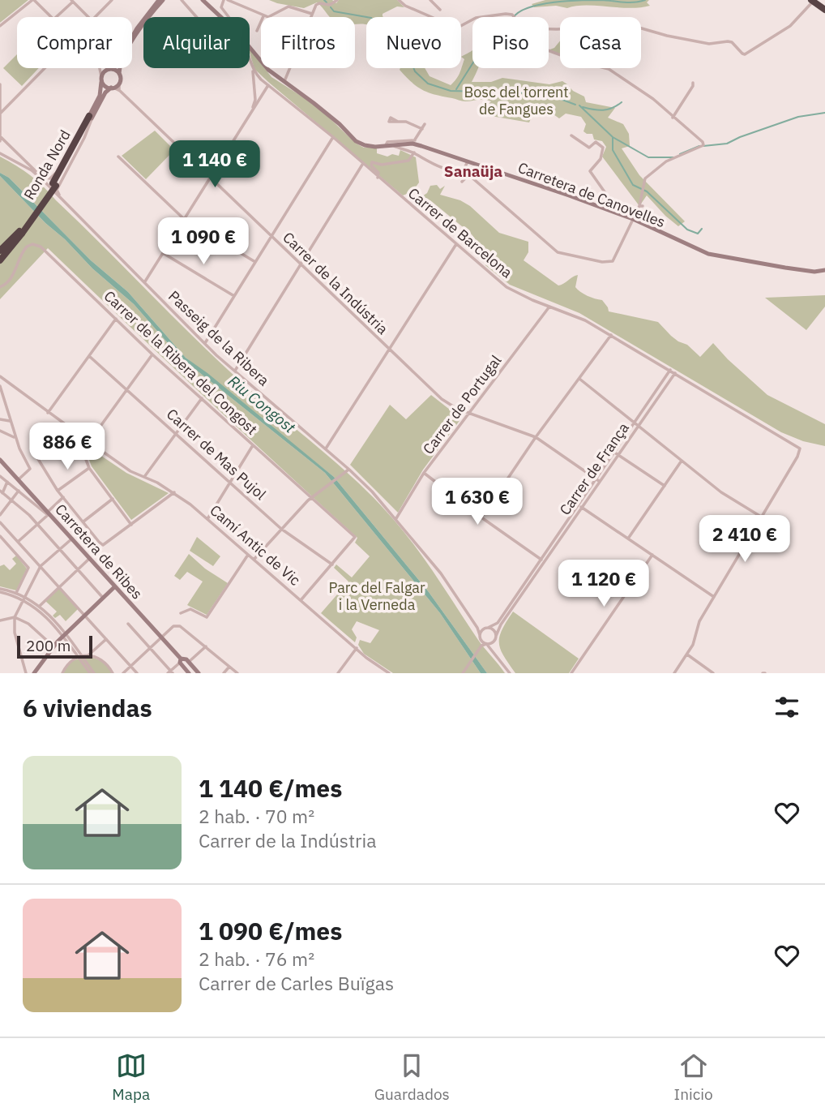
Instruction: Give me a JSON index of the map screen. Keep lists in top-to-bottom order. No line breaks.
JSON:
{"streets":{"highway":["Ronda Nord"],"street":["Carretera de Canovelles","Carrer de Barcelona","Carrer de la Indústria","Passeig de la Ribera","Carrer de la Ribera del Congost","Carrer de Portugal","Carrer de Mas Pujol","Carrer de França","Camí Antic de Vic","Carretera de Ribes"]},"crossings":[["Ronda Nord","Carrer de la Indústria"],["Ronda Nord","Passeig de la Ribera"],["Carrer de Barcelona","Carrer de Portugal"],["Carrer de Barcelona","Carrer de França"],["Carrer de la Indústria","Carrer de Portugal"],["Carrer de la Indústria","Carrer de França"],["Passeig de la Ribera","Carrer de Portugal"],["Passeig de la Ribera","Carrer de França"],["Carrer de la Ribera del Congost","Carrer de Mas Pujol"]],"districts":["Sanaüja"],"water":["Riu Congost"],"parks":["Bosc del torrent de Fangues","Parc del Falgar i la Verneda"],"scale_bar":"200 m","page":{"chip":["Comprar","Alquilar","Filtros","Nuevo","Piso","Casa"],"price":["1 140 €","1 090 €","886 €","1 630 €","2 410 €","1 120 €"],"scale":"200 m","heading":"6 viviendas","list":[{"name":"1 140 €/mes","note":"2 hab. · 70 m² · Carrer de la Indústria"},{"name":"1 090 €/mes","note":"2 hab. · 76 m² · Carrer de Carles Buïgas"}],"tabs":["Mapa","Guardados","Inicio"]}}
